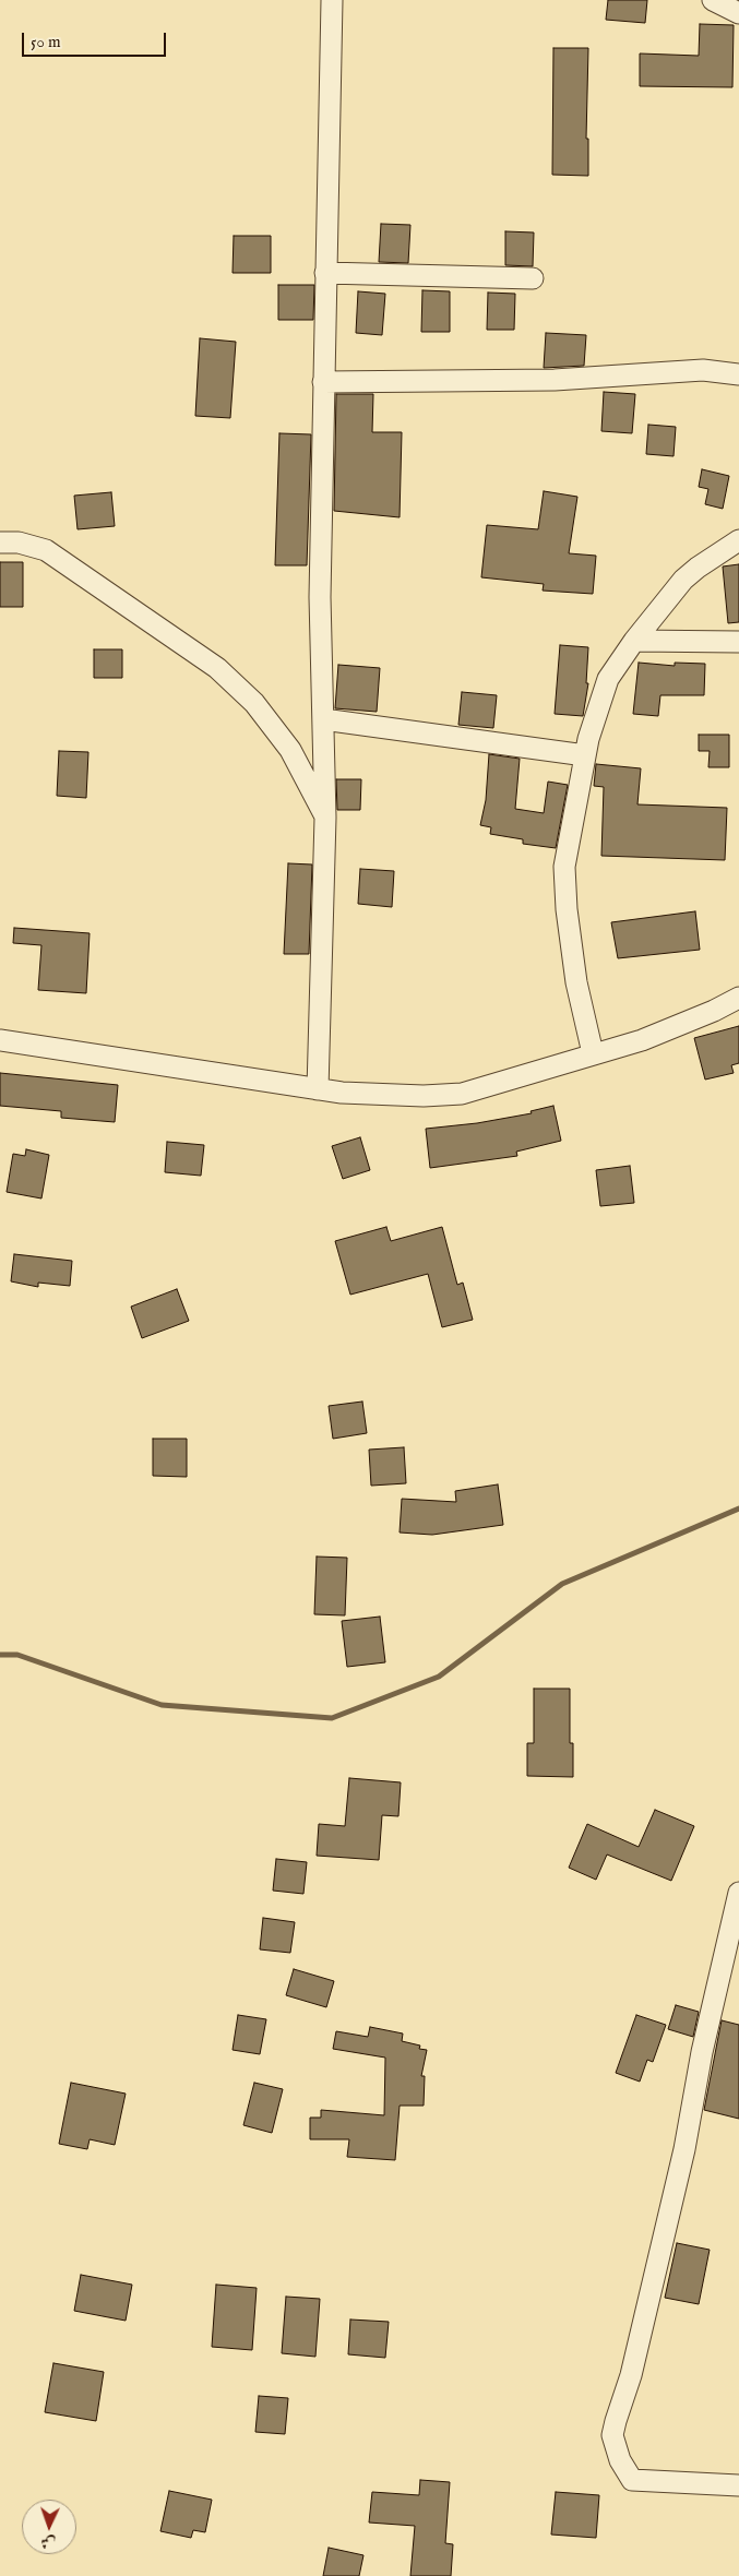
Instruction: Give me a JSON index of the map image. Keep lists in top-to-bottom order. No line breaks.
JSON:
{"scale_bar":"50 m","north":"bottom"}
